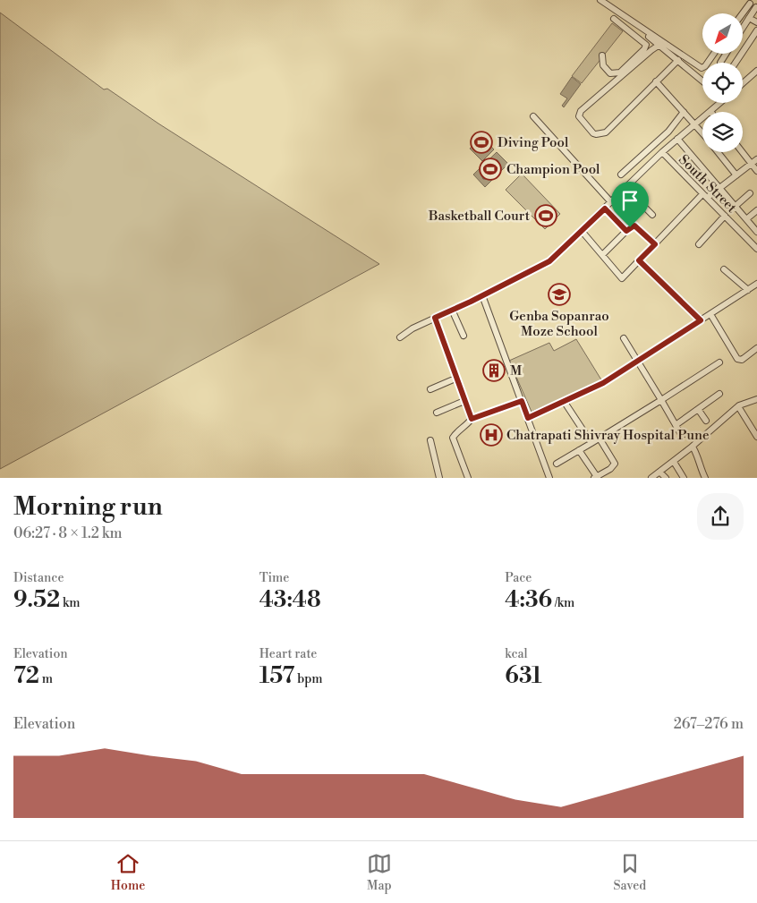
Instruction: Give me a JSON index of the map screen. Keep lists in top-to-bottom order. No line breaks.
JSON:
{"streets":{"street":["South Street"]},"places":{"sports":["Diving Pool","Champion Pool","Basketball Court"],"school or university":["Genba Sopanrao Moze School"],"building":["M"],"hospital":["Chatrapati Shivray Hospital Pune"]},"north":"bottom left","page":{"heading":["Morning run","06:27 · 8 × 1.2 km"],"stats":[["Distance","9.52 km"],["Time","43:48"],["Pace","4:36 /km"],["Elevation","72 m"],["Heart rate","157 bpm"],["kcal","631"]],"chart":["Elevation","267–276 m"],"tabs":["Home","Map","Saved"]}}
